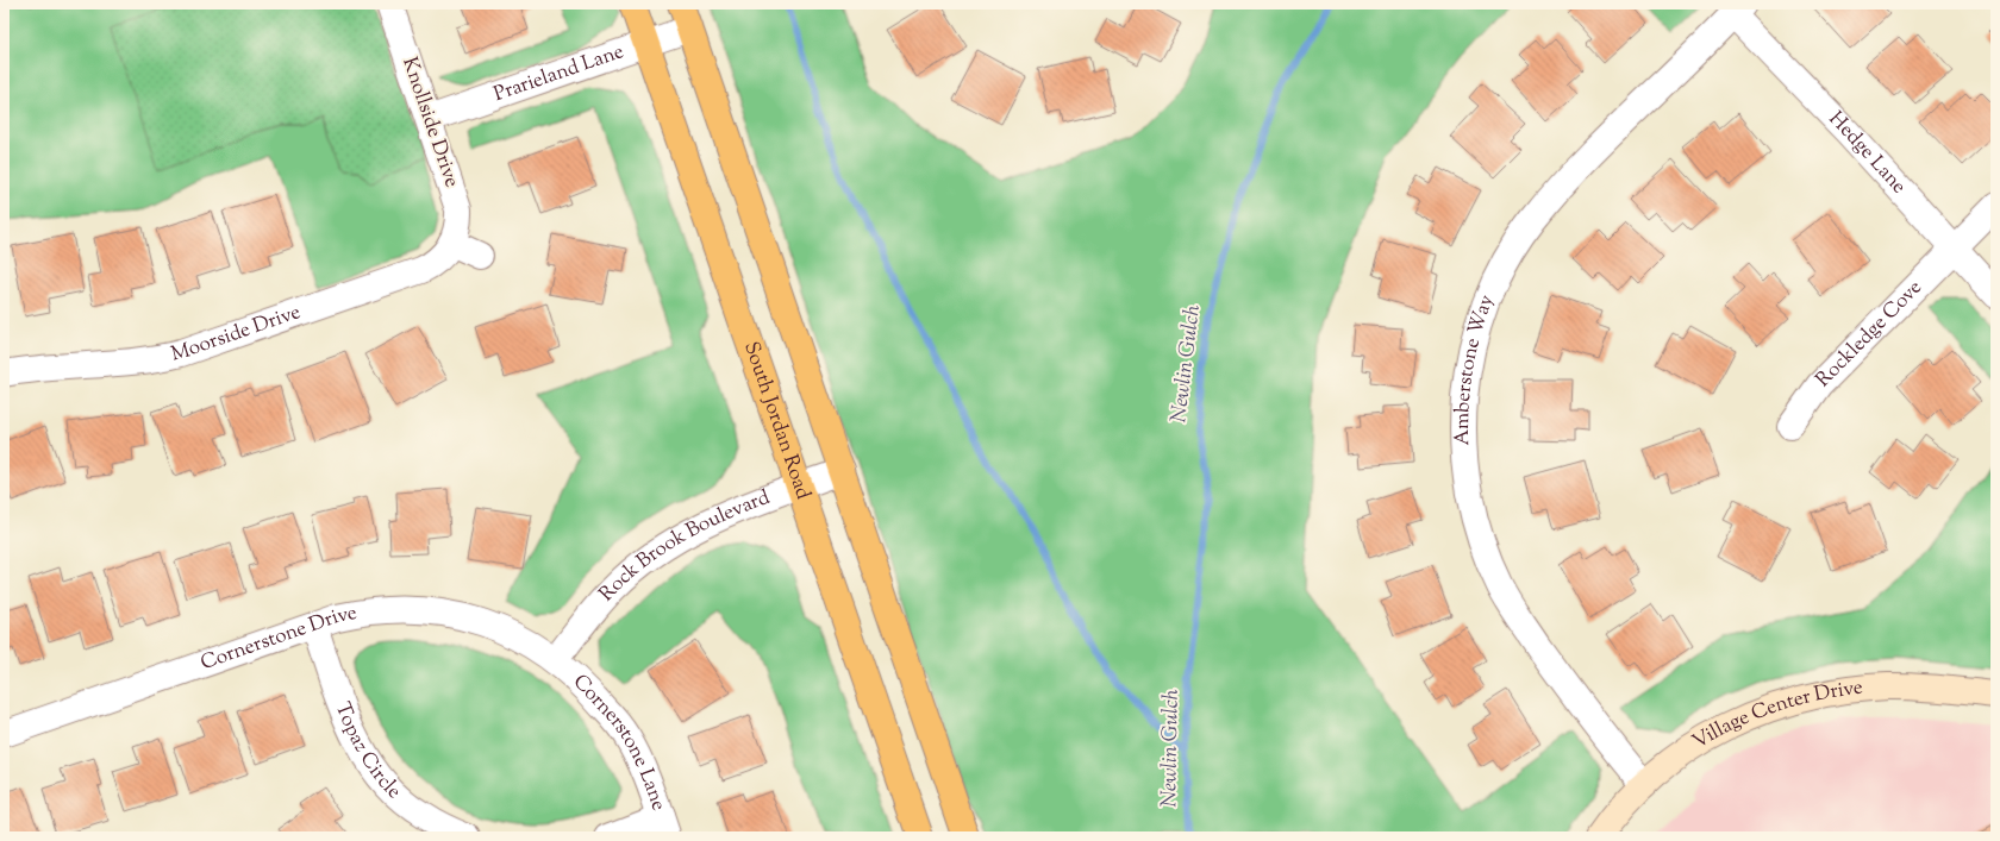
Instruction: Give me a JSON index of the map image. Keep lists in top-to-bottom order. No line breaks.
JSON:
{"streets":{"main road":["South Jordan Road"],"street":["Prarieland Lane","Knollside Drive","Hedge Lane","Moorside Drive","Rockledge Cove","Amberstone Way","Rock Brook Boulevard","Cornerstone Drive","Village Center Drive","Cornerstone Lane","Topaz Circle"]},"crossings":[["Prarieland Lane","Knollside Drive"],["Prarieland Lane","South Jordan Road"],["Knollside Drive","Moorside Drive"],["Hedge Lane","Rockledge Cove"],["Hedge Lane","Amberstone Way"],["Amberstone Way","Village Center Drive"],["South Jordan Road","Rock Brook Boulevard"],["Rock Brook Boulevard","Cornerstone Drive"],["Rock Brook Boulevard","Cornerstone Lane"],["Cornerstone Drive","Cornerstone Lane"],["Cornerstone Drive","Topaz Circle"]],"water":["Newlin Gulch"]}
